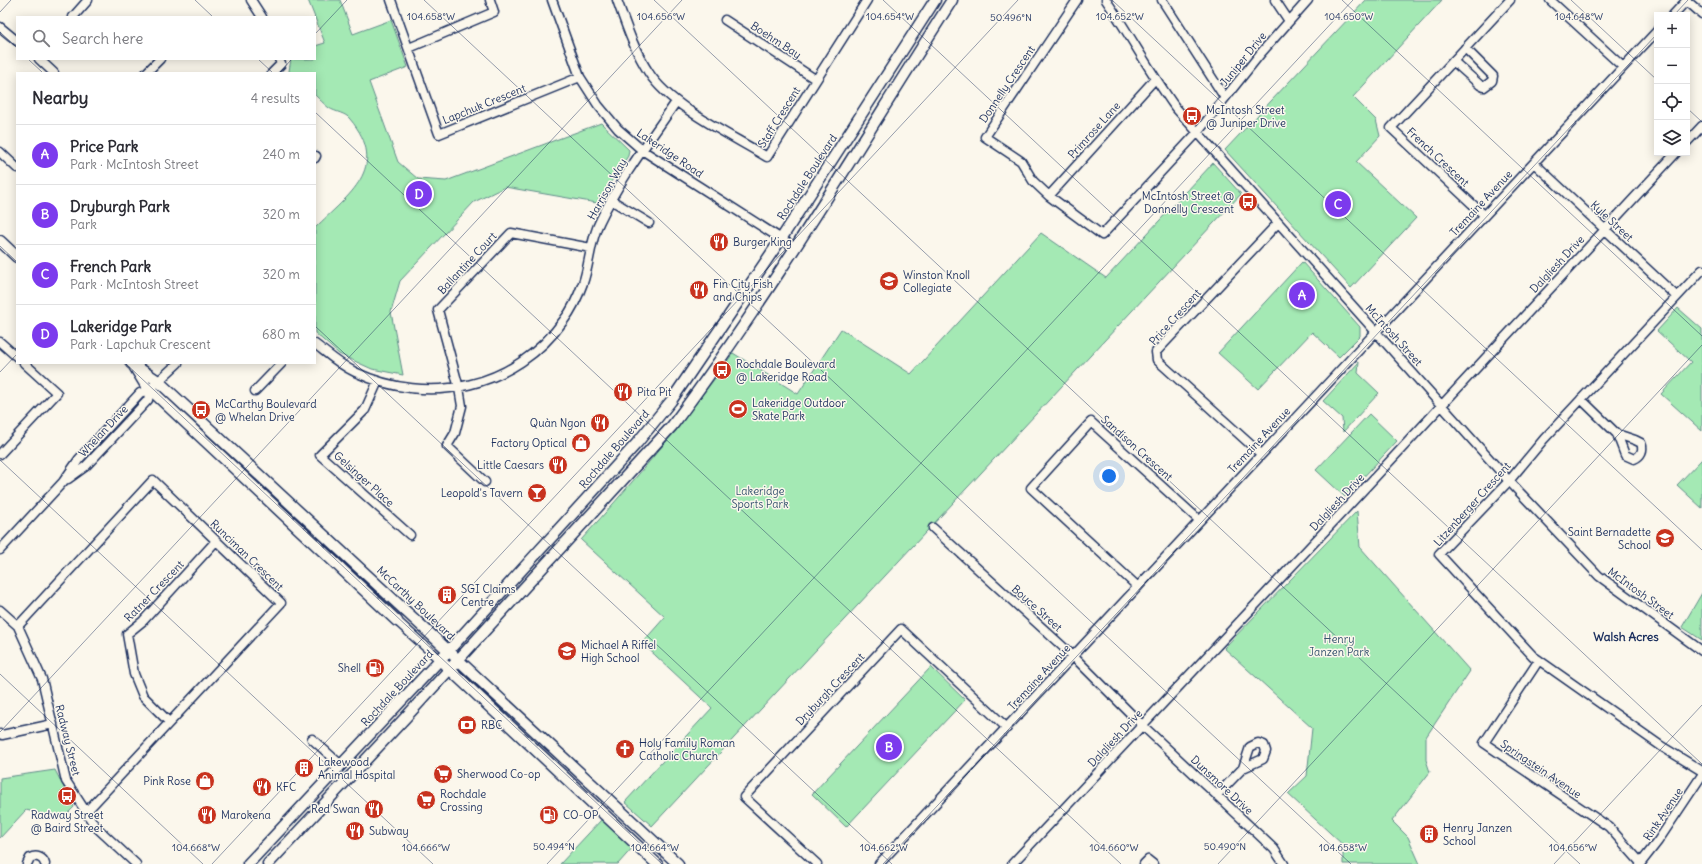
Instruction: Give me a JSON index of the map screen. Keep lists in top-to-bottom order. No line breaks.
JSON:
{"streets":{"main road":["Rochdale Boulevard","McCarthy Boulevard"],"street":["Boehm Bay","Juniper Drive","Donnelly Crescent","Lapchuk Crescent","Staff Crescent","Primrose Lane","Lakeridge Road","French Crescent","Harrison Way","Tremaine Avenue","Kyle Street","Ballantine Court","Dalgliesh Drive","Price Crescent","McIntosh Street","Whelan Drive","Sandison Crescent","Gelsinger Place","Litzenberger Crescent","Runciman Crescent","Ratner Crescent","Boyce Street","Dryburgh Crescent","Radway Street","Springstein Avenue","Dunsmore Drive","Rink Avenue"]},"crossings":[["Boehm Bay","Staff Crescent"],["Juniper Drive","Donnelly Crescent"],["Juniper Drive","McIntosh Street"],["Donnelly Crescent","Primrose Lane"],["Donnelly Crescent","McIntosh Street"],["Lapchuk Crescent","Lakeridge Road"],["Staff Crescent","Harrison Way"],["Primrose Lane","McIntosh Street"],["Lakeridge Road","Rochdale Boulevard"],["Lakeridge Road","Harrison Way"],["French Crescent","Tremaine Avenue"],["Rochdale Boulevard","McCarthy Boulevard"],["Harrison Way","Ballantine Court"],["Harrison Way","Gelsinger Place"],["Tremaine Avenue","Kyle Street"],["Tremaine Avenue","Price Crescent"],["Tremaine Avenue","McIntosh Street"],["Tremaine Avenue","Sandison Crescent"],["Tremaine Avenue","Boyce Street"],["Tremaine Avenue","Dryburgh Crescent"],["Kyle Street","Dalgliesh Drive"],["Kyle Street","Litzenberger Crescent"],["Dalgliesh Drive","McIntosh Street"],["Dalgliesh Drive","Boyce Street"],["Dalgliesh Drive","Dunsmore Drive"],["Price Crescent","McIntosh Street"],["McIntosh Street","Litzenberger Crescent"],["Whelan Drive","McCarthy Boulevard"],["Litzenberger Crescent","Springstein Avenue"],["Runciman Crescent","Ratner Crescent"],["Runciman Crescent","Radway Street"],["Boyce Street","Dunsmore Drive"],["Springstein Avenue","Rink Avenue"]],"districts":["Walsh Acres"],"parks":["Lakeridge Sports Park","Henry Janzen Park"],"places":{"bus stop":["McIntosh Street @ Juniper Drive","McIntosh Street @ Donnelly Crescent","Rochdale Boulevard @ Lakeridge Road","McCarthy Boulevard @ Whelan Drive","Radway Street @ Baird Street"],"restaurant":["Burger King","Fin City Fish and Chips","Pita Pit","Quàn Ngon","Little Caesars","KFC","Red Swan","Marokena","Subway"],"school or university":["Winston Knoll Collegiate","Saint Bernadette School","Michael A Riffel High School"],"sports":["Lakeridge Outdoor Skate Park"],"shop":["Factory Optical","Pink Rose"],"bar":["Leopold's Tavern"],"building":["SGI Claims Centre","Lakewood Animal Hospital","Henry Janzen School"],"fuel station":["Shell","CO-OP"],"bank":["RBC"],"church":["Holy Family Roman Catholic Church"],"supermarket":["Sherwood Co-op","Rochdale Crossing"]},"page":{"map_buttons":["+","−"],"search":"Search here","heading":["Nearby","4 results"],"list":[{"mark":"A","name":"Price Park","note":"Park · McIntosh Street","value":"240 m"},{"mark":"B","name":"Dryburgh Park","note":"Park","value":"320 m"},{"mark":"C","name":"French Park","note":"Park · McIntosh Street","value":"320 m"},{"mark":"D","name":"Lakeridge Park","note":"Park · Lapchuk Crescent","value":"680 m"}],"pins":["D","C","A","B"]},"coordinates":["104.648°W","104.658°W","104.656°W","104.654°W","104.652°W","104.650°W","50.496°N","50.494°N","50.490°N","104.668°W","104.666°W","104.664°W","104.662°W","104.660°W"]}
